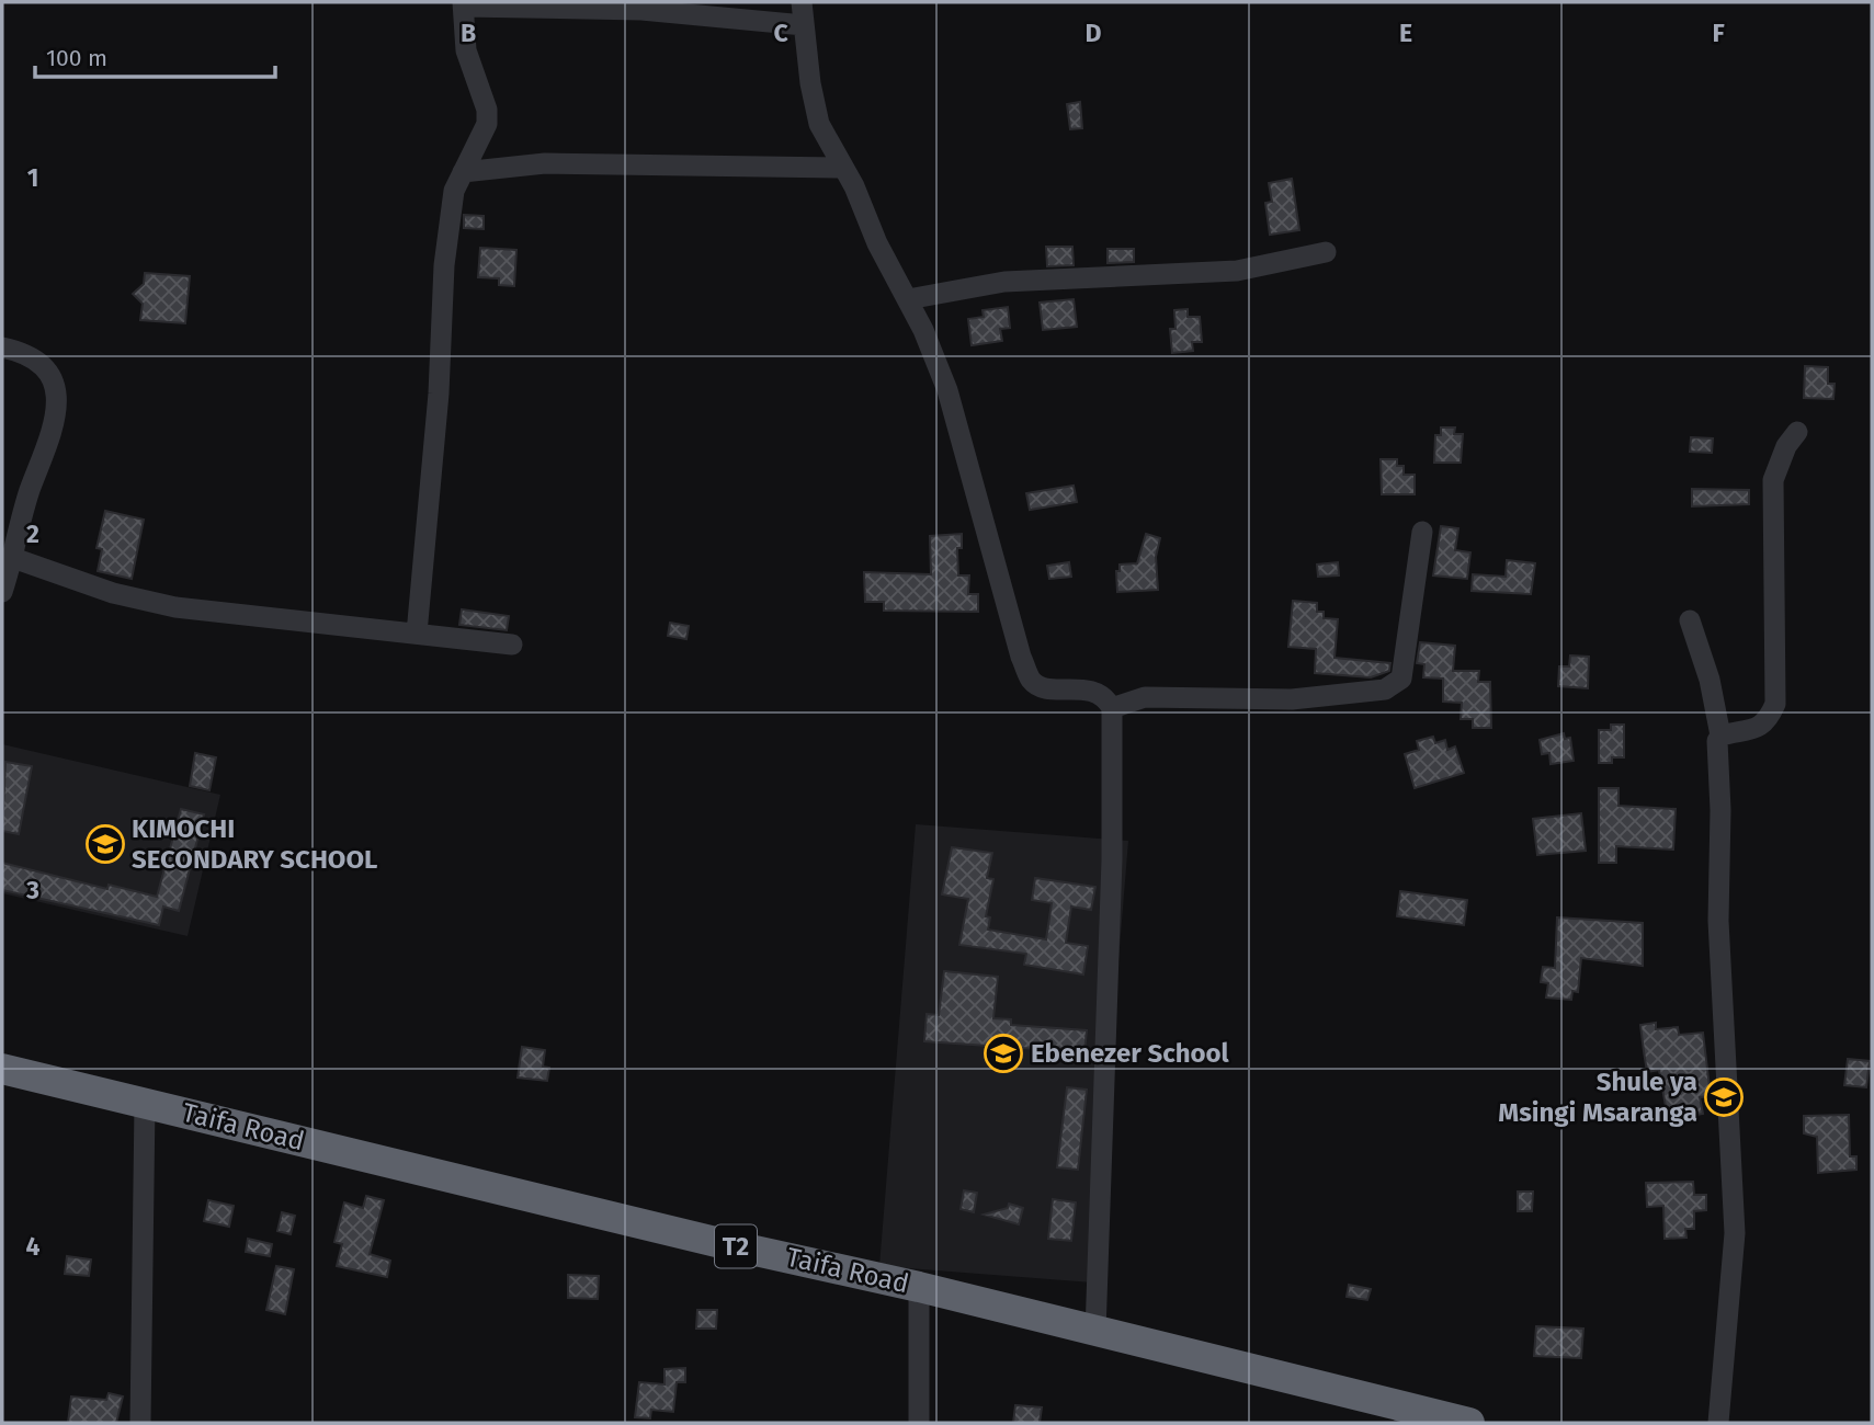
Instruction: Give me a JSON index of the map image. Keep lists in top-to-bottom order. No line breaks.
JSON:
{"streets":{"highway":["Taifa Road","T2"]},"places":{"school or university":["KIMOCHI SECONDARY SCHOOL","Ebenezer School","Shule ya Msingi Msaranga"]},"scale_bar":"100 m","grid":{"columns":["B","C","D","E","F"],"rows":["1","2","3","4"]}}
